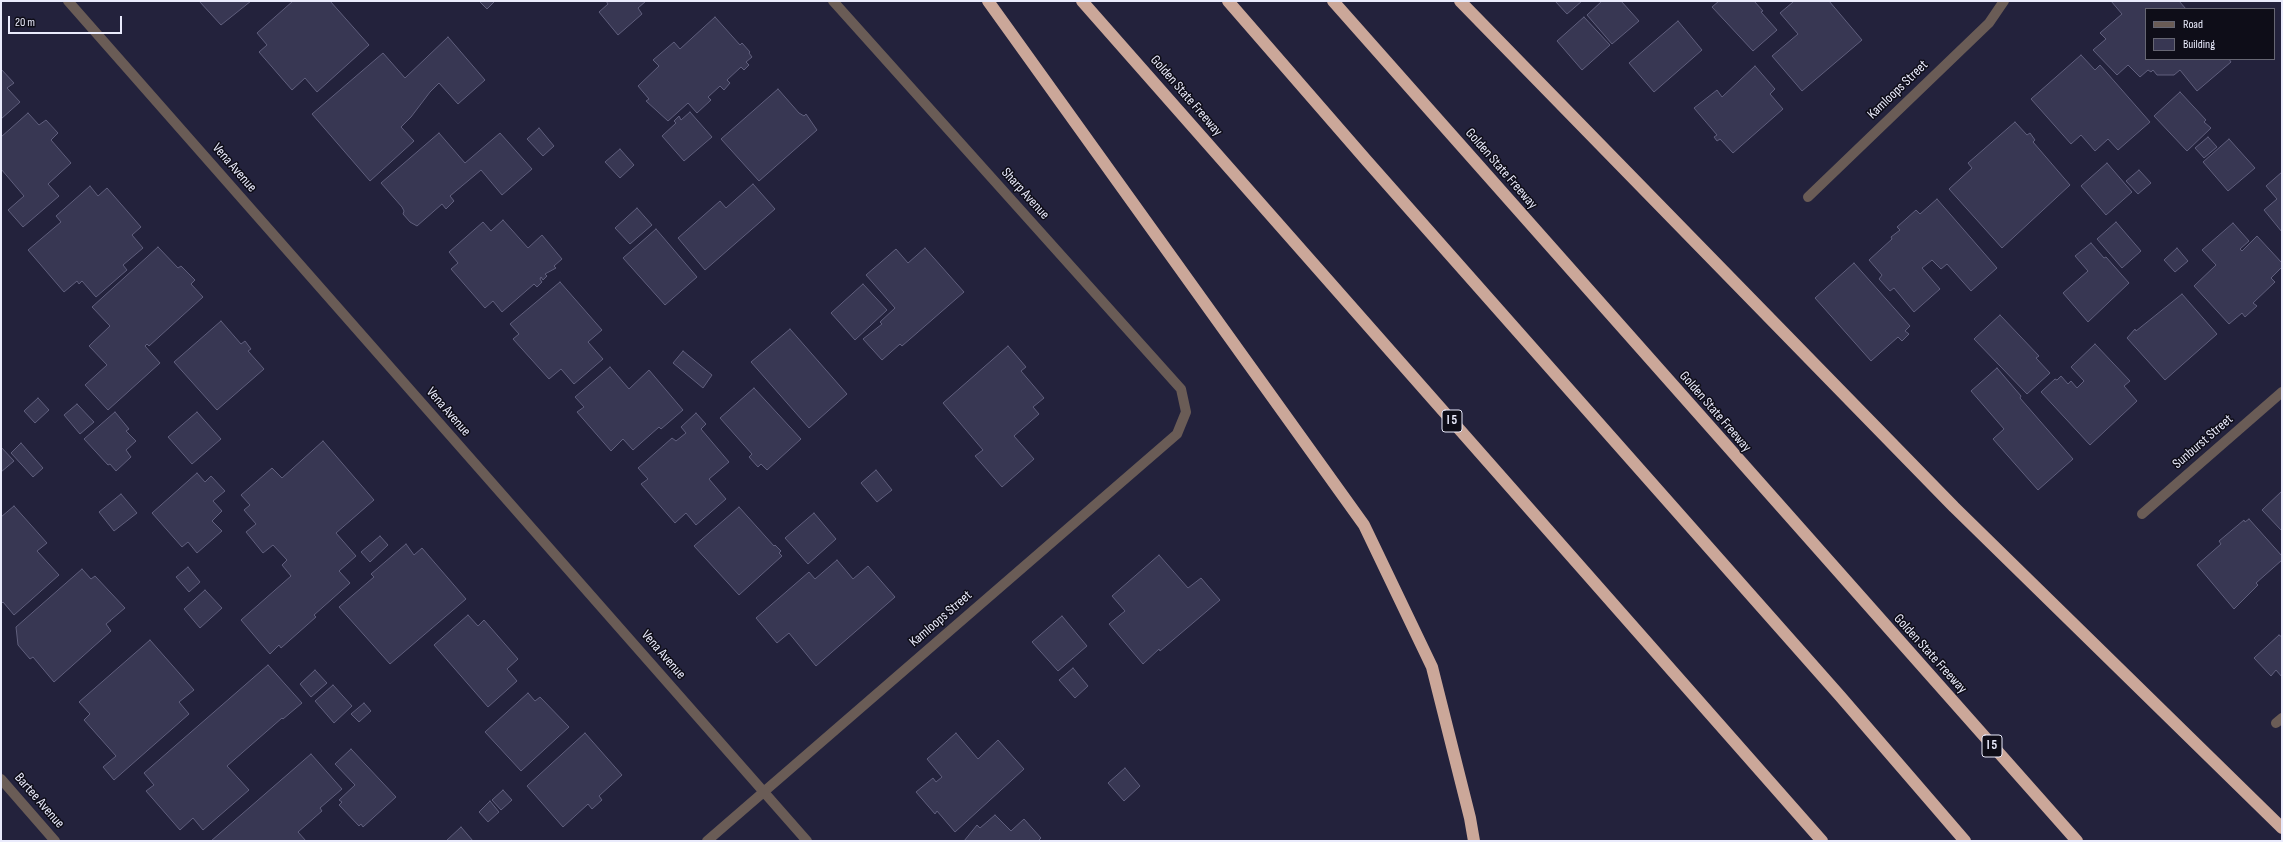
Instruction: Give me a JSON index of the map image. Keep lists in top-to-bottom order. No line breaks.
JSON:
{"streets":{"highway":["Golden State Freeway","I 5"],"street":["Kamloops Street","Vena Avenue","Sharp Avenue","Sunburst Street","Bartee Avenue"]},"crossings":[["Kamloops Street","Vena Avenue"],["Kamloops Street","Sharp Avenue"]],"legend":["Road","Building"],"scale_bar":"20 m"}
